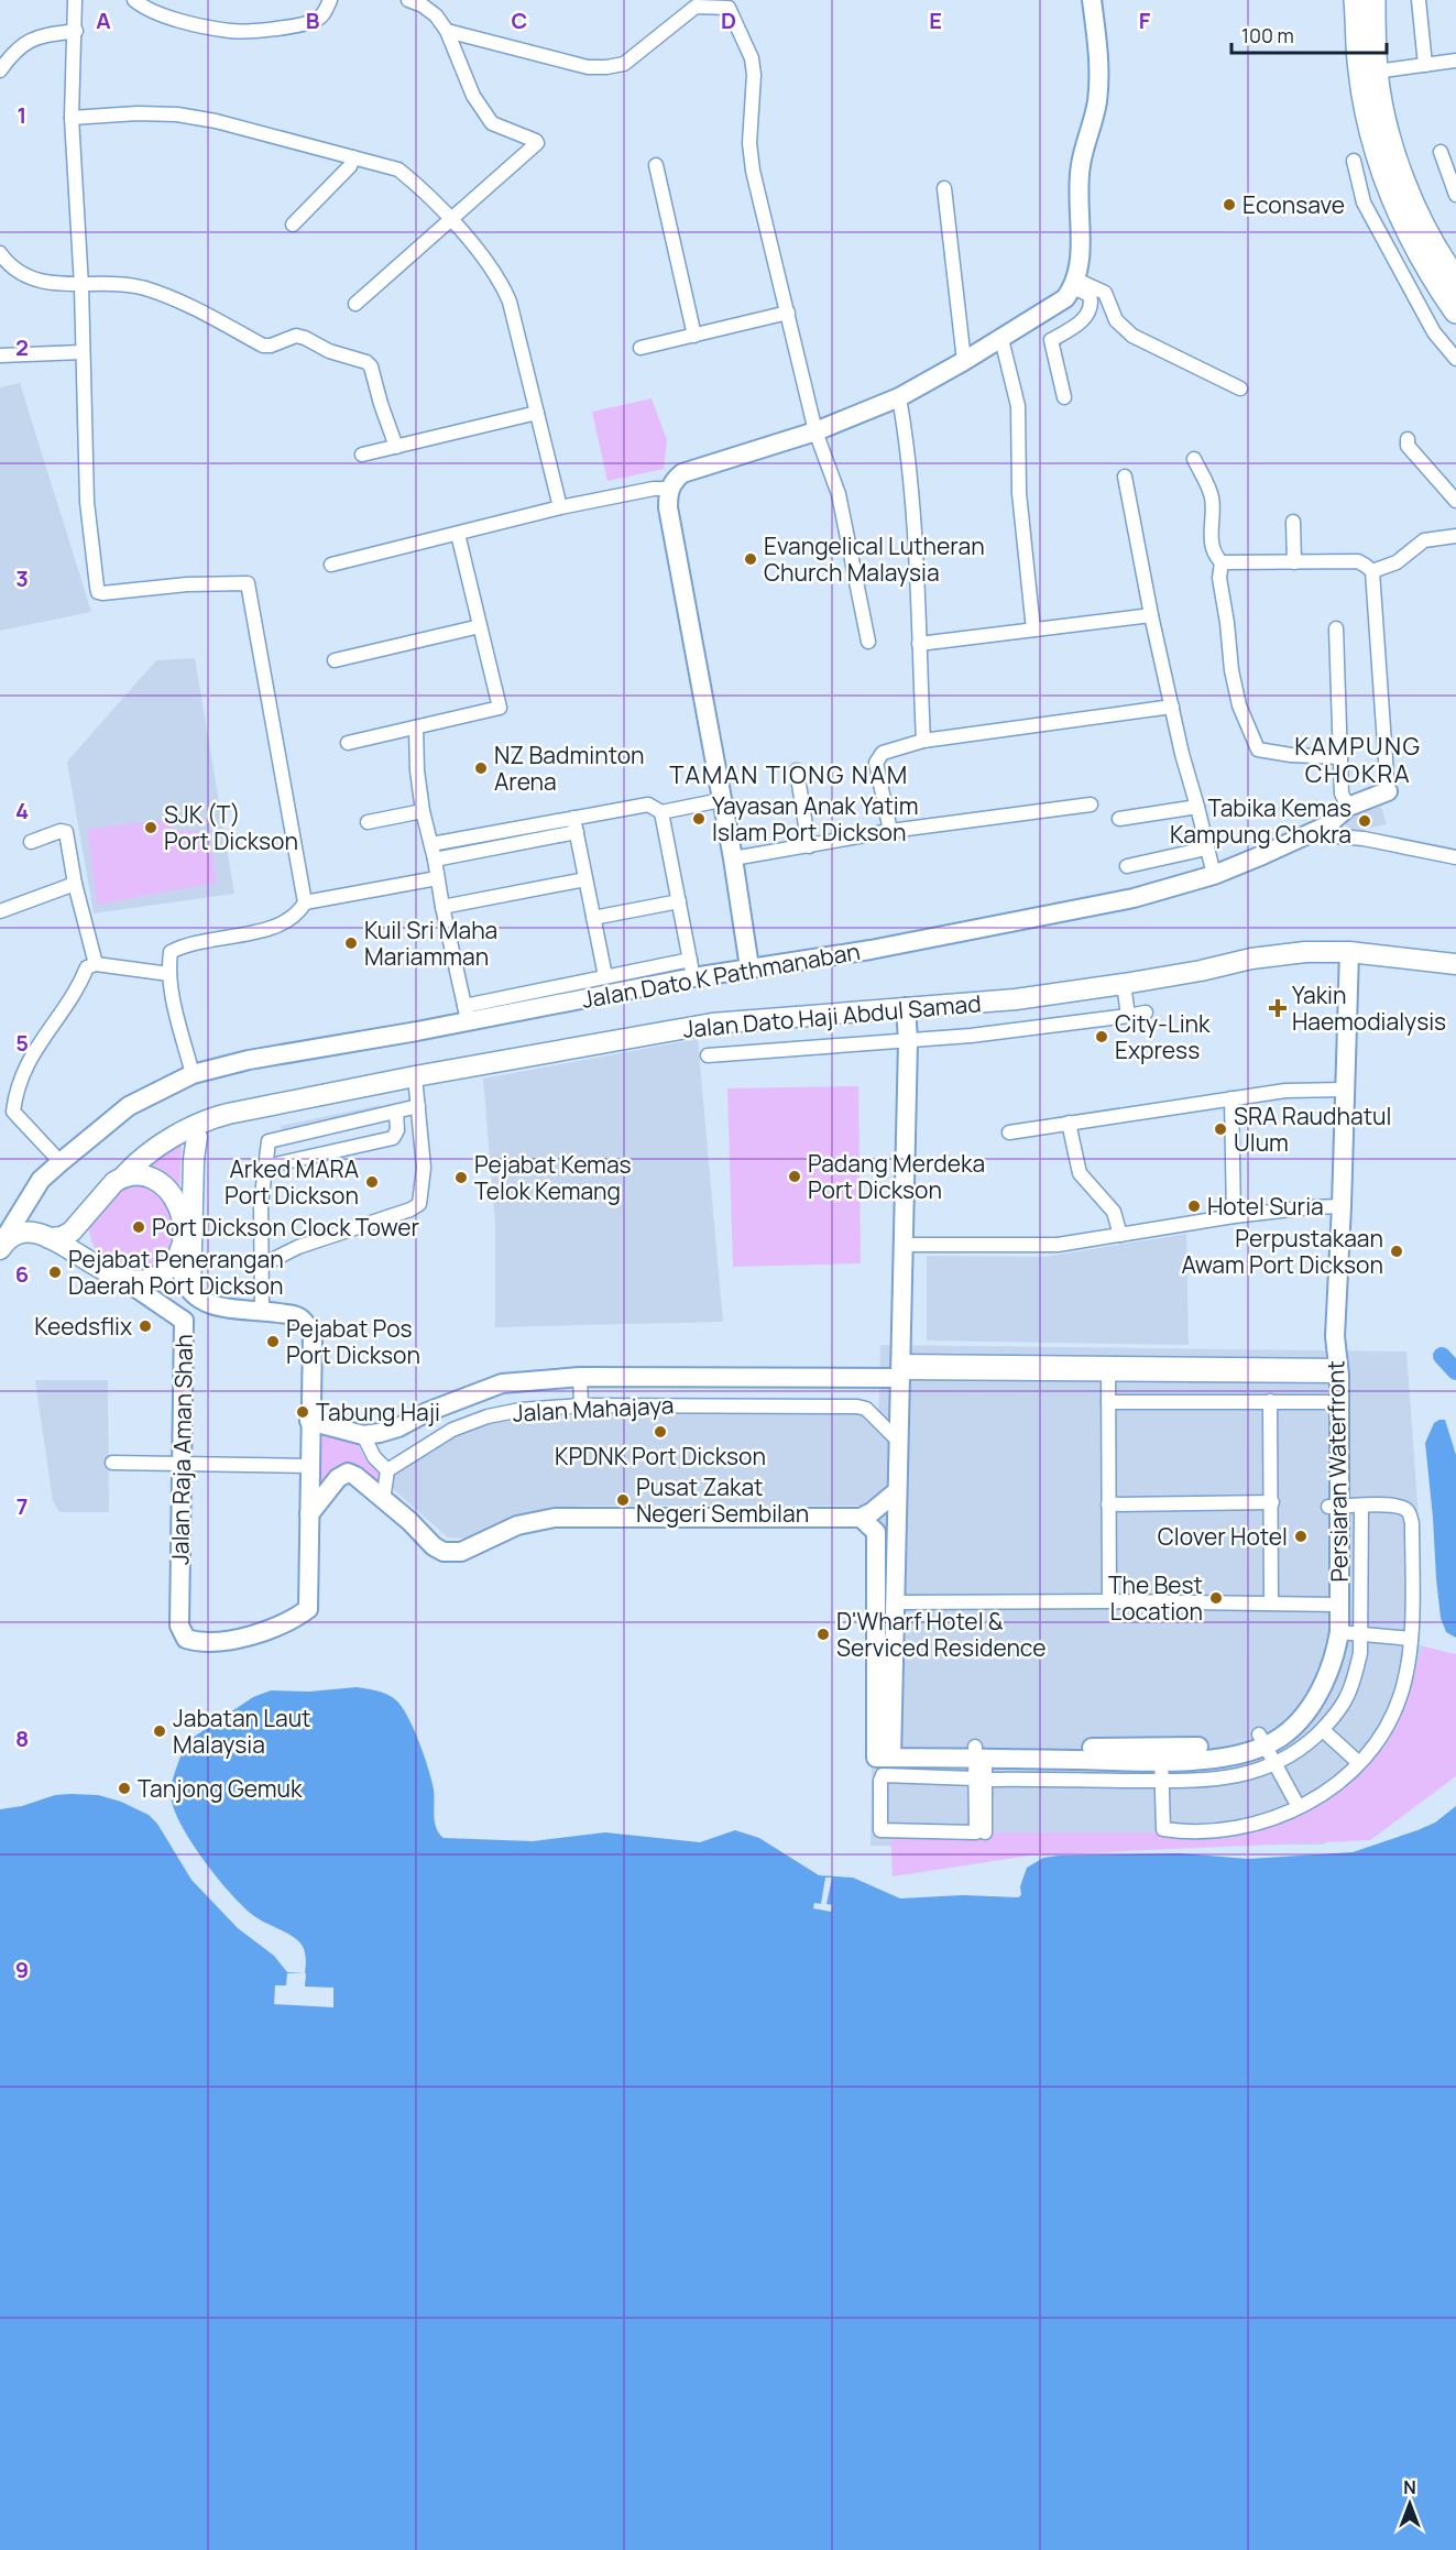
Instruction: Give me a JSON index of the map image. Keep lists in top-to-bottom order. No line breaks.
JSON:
{"streets":{"main road":["Jalan Dato Haji Abdul Samad"],"street":["Jalan Dato K Pathmanaban","Jalan Mahajaya","Jalan Raja Aman Shah","Persiaran Waterfront"]},"crossings":[["Jalan Dato Haji Abdul Samad","Jalan Raja Aman Shah"],["Jalan Dato Haji Abdul Samad","Persiaran Waterfront"]],"districts":["KAMPUNG CHOKRA","TAMAN TIONG NAM"],"places":{"other":["Econsave","Evangelical Lutheran Church Malaysia","NZ Badminton Arena","Yayasan Anak Yatim Islam Port Dickson","Tabika Kemas Kampung Chokra","SJK (T) Port Dickson","Kuil Sri Maha Mariamman","City-Link Express","SRA Raudhatul Ulum","Padang Merdeka Port Dickson","Pejabat Kemas Telok Kemang","Arked MARA Port Dickson","Hotel Suria","Port Dickson Clock Tower","Perpustakaan Awam Port Dickson","Pejabat Penerangan Daerah Port Dickson","Keedsflix","Pejabat Pos Port Dickson","Tabung Haji","KPDNK Port Dickson","Pusat Zakat Negeri Sembilan","Clover Hotel","The Best Location","D'Wharf Hotel & Serviced Residence","Jabatan Laut Malaysia","Tanjong Gemuk"],"health":["Yakin Haemodialysis"]},"scale_bar":"100 m","north":"top","grid":{"columns":["A","B","C","D","E","F"],"rows":["1","2","3","4","5","6","7","8","9"]}}
